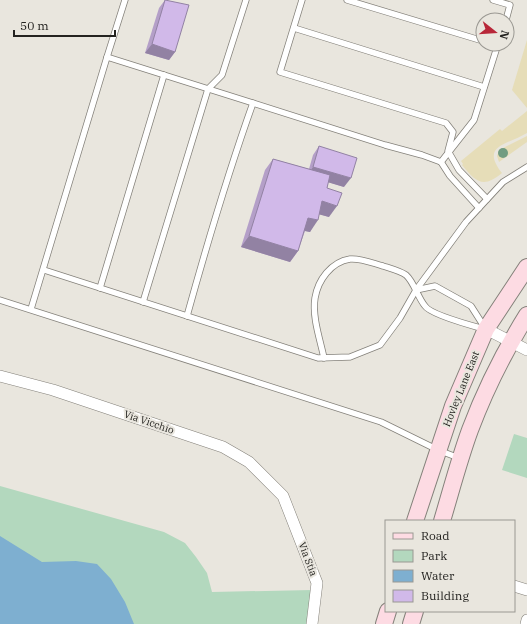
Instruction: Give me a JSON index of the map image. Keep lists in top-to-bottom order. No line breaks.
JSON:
{"streets":{"main road":["Hovley Lane East"],"street":["Via Vicchio","Via Stia"]},"crossings":[["Via Vicchio","Via Stia"]],"legend":["Road","Park","Water","Building"],"scale_bar":"50 m","north":"right"}
